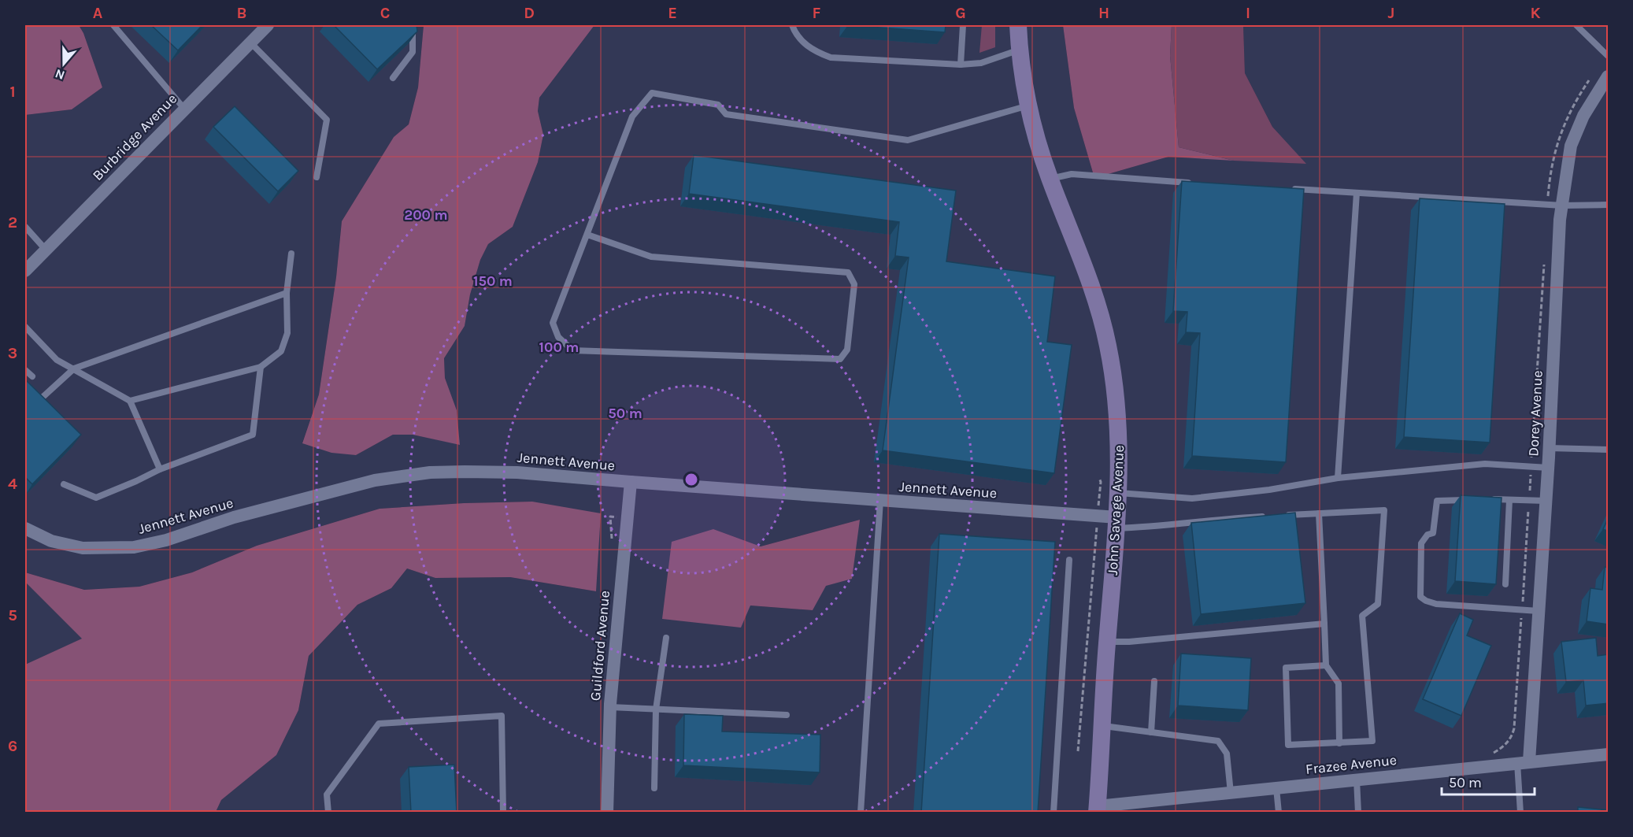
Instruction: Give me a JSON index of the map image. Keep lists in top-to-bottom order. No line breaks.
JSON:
{"streets":{"main road":["John Savage Avenue"],"street":["Burbridge Avenue","Dorey Avenue","Jennett Avenue","Guildford Avenue","Frazee Avenue"]},"crossings":[["Dorey Avenue","Frazee Avenue"],["Jennett Avenue","John Savage Avenue"],["Jennett Avenue","Guildford Avenue"],["John Savage Avenue","Frazee Avenue"]],"scale_bar":"50 m","north":"bottom","grid":{"columns":["A","B","C","D","E","F","G","H","I","J","K"],"rows":["1","2","3","4","5","6"]},"rings":["200 m","150 m","100 m","50 m"]}
